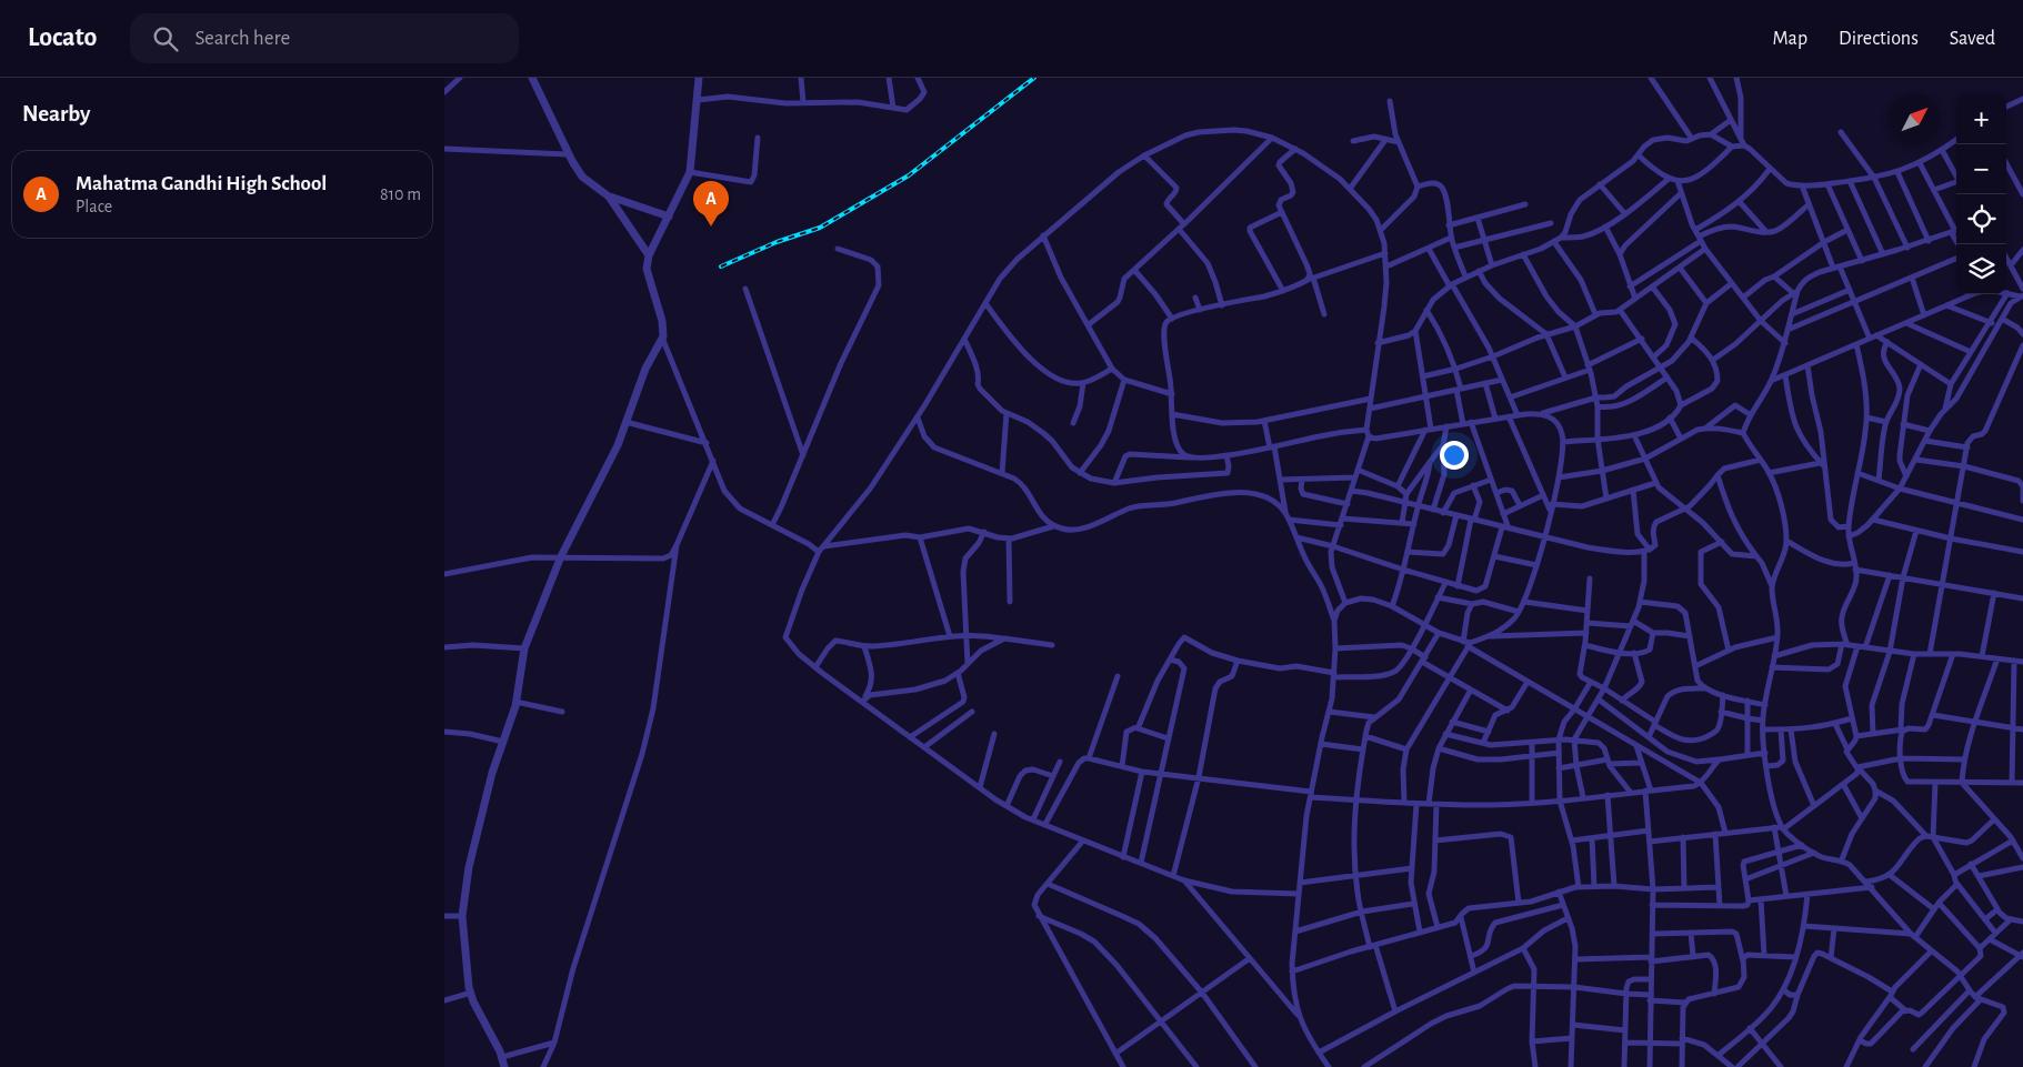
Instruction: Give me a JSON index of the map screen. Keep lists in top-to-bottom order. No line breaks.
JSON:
{"north":"top right","page":{"header":"Locato","search":"Search here","nav":["Map","Directions","Saved"],"heading":"Nearby","map_buttons":["+","−"],"list":[{"mark":"A","name":"Mahatma Gandhi High School","note":"Place","value":"810 m"}],"pins":"A"}}
